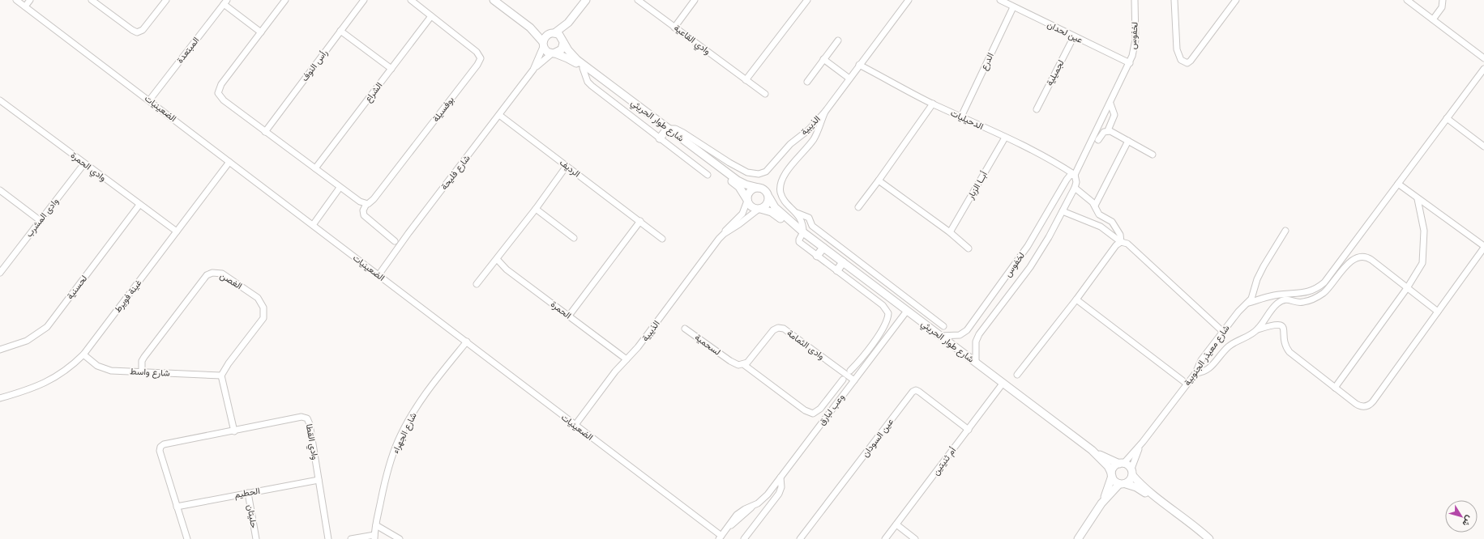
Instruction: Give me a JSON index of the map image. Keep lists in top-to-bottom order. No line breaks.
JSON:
{"streets":{"street":["عين لحدان","لخفوس","وادي القاعية","المبتعدة","الدرع","رأس النوف","لجميلية","الشراع","الضعينيات","بوفسيلة","الدحيليات","شارع طوار الحريثي","الذيبية","وادي الحمرة","الرديف","شارع فليحة","أبــا الزبار","وادى المشرب","الغصن","لحسنية","غينة فويرط","الحمرة","لسحمية","وادى الثمامة","شارع معيذر الجنوبية","شارع واسط","وعب لبارق","شارع الجهراء","عين السودان","وادي القطا","أم ثنيتين","الحطيم","حليتان"]},"crossings":[["عين لحدان","لخفوس"],["عين لحدان","الدرع"],["عين لحدان","لجميلية"],["لخفوس","الدحيليات"],["لخفوس","شارع طوار الحريثي"],["المبتعدة","الضعينيات"],["الدرع","الدحيليات"],["الشراع","بوفسيلة"],["الضعينيات","الذيبية"],["الضعينيات","شارع فليحة"],["الضعينيات","غينة فويرط"],["الضعينيات","وعب لبارق"],["الضعينيات","شارع الجهراء"],["الدحيليات","الذيبية"],["الدحيليات","أبــا الزبار"],["شارع طوار الحريثي","الذيبية"],["شارع طوار الحريثي","شارع فليحة"],["شارع طوار الحريثي","شارع معيذر الجنوبية"],["شارع طوار الحريثي","وعب لبارق"],["شارع طوار الحريثي","أم ثنيتين"],["الذيبية","الحمرة"],["وادي الحمرة","وادى المشرب"],["وادي الحمرة","لحسنية"],["وادي الحمرة","غينة فويرط"],["الرديف","شارع فليحة"],["الغصن","شارع واسط"],["غينة فويرط","شارع واسط"],["لسحمية","وادى الثمامة"],["وادى الثمامة","وعب لبارق"],["عين السودان","أم ثنيتين"],["وادي القطا","الحطيم"],["الحطيم","حليتان"]],"north":"bottom right"}
